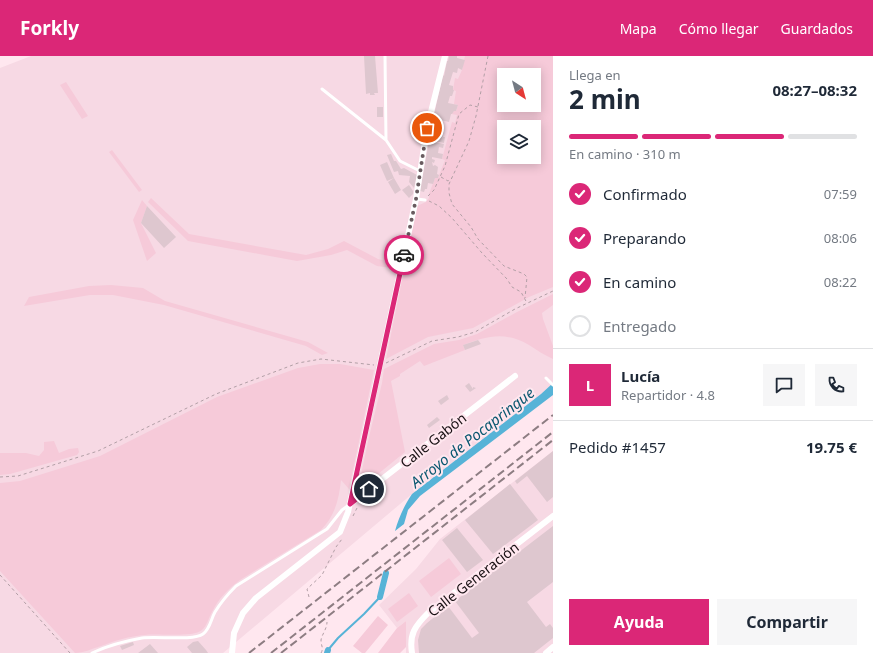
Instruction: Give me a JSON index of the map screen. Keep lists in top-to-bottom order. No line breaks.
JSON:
{"streets":{"street":["Calle Gabón","Calle Generación"]},"water":["Arroyo de Pocapringue"],"north":"bottom right","page":{"header":"Forkly","nav":["Mapa","Cómo llegar","Guardados"],"heading":["2 min","Llega en","08:27–08:32"],"panel":["Lucía","Repartidor · 4.8","Pedido #1457","19.75 €"],"bar":"En camino · 310 m","list":[["Confirmado","07:59"],["Preparando","08:06"],["En camino","08:22"],"Entregado"],"round":"L","buttons":["Ayuda","Compartir"]}}
